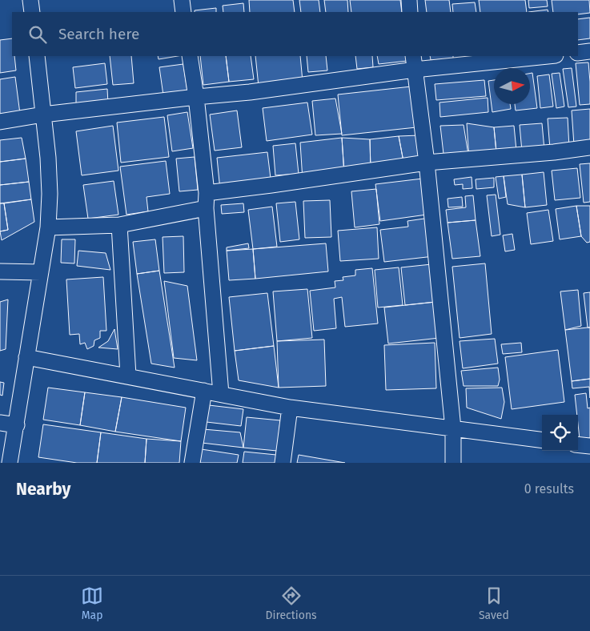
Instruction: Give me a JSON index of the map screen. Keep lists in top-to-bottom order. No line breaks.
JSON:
{"north":"right","page":{"search":"Search here","heading":["Nearby","0 results"],"nav":["Map","Directions","Saved"]}}
